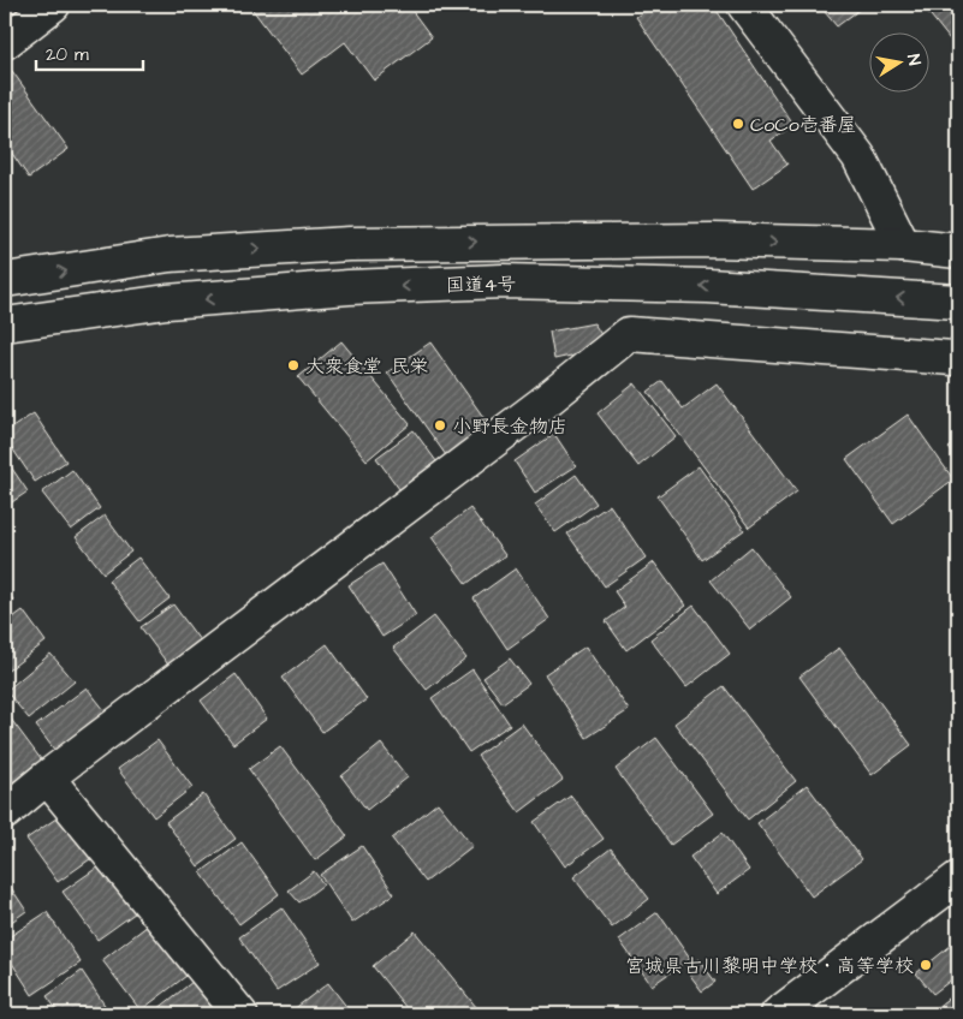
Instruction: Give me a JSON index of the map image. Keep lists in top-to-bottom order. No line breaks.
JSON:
{"streets":{"main road":["国道4号"]},"places":["CoCo壱番屋","大衆食堂 民栄","小野長金物店","宮城県古川黎明中学校・高等学校"],"scale_bar":"20 m","north":"right"}
